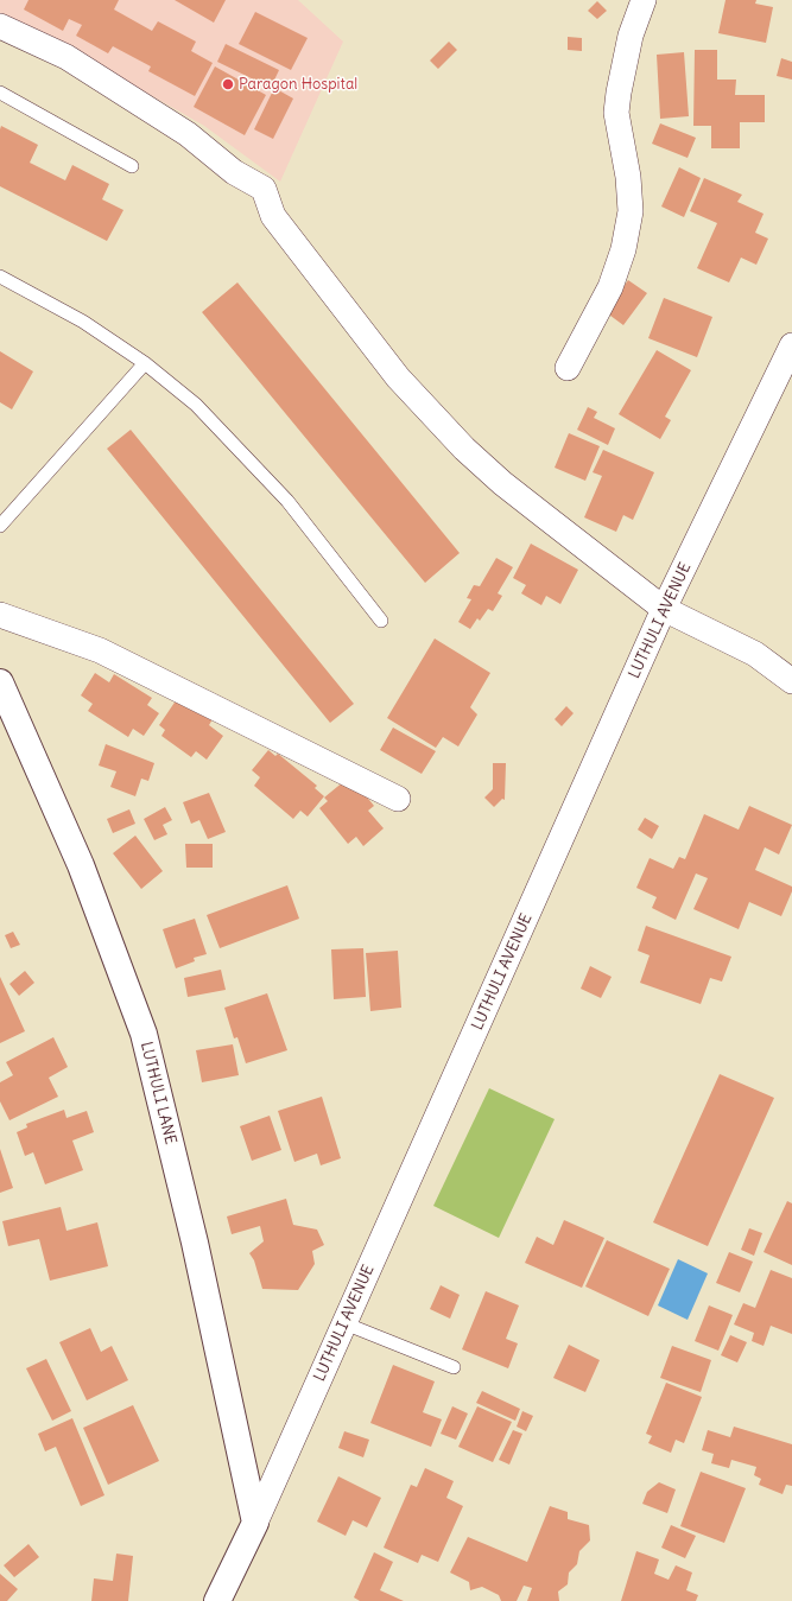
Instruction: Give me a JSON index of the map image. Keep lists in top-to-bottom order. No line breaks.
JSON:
{"streets":{"street":["LUTHULI AVENUE","LUTHULI LANE"]},"crossings":[["LUTHULI AVENUE","LUTHULI LANE"]],"places":["Paragon Hospital"]}
